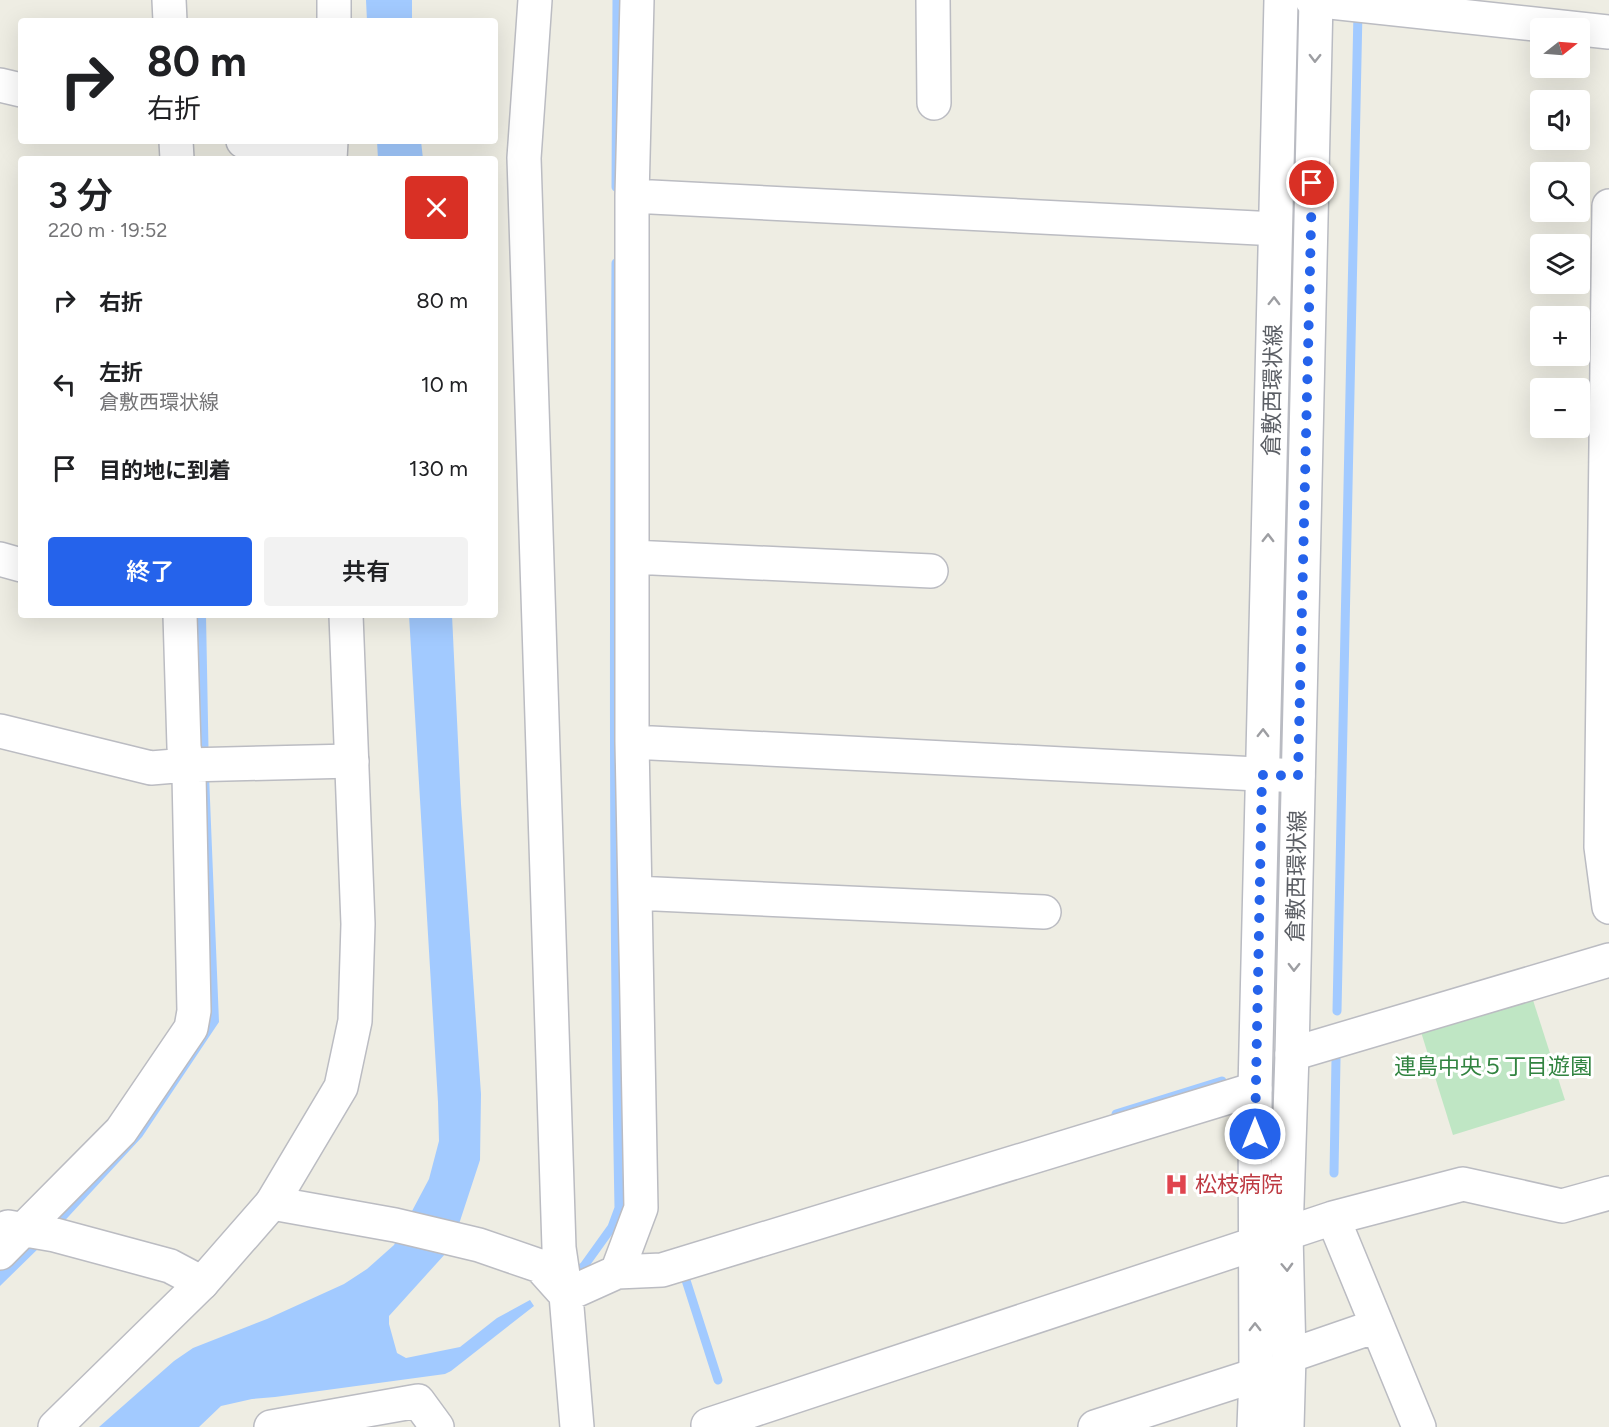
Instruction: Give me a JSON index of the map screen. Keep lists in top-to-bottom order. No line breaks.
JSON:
{"streets":{"street":["倉敷西環状線"]},"parks":["連島中央５丁目遊園"],"places":{"hospital":["松枝病院"]},"north":"right","page":{"map_buttons":["+","−"],"turn":["80 m","右折"],"heading":["3 分","220 m · 19:52"],"list":[{"name":"右折","value":"80 m"},{"name":"左折","note":"倉敷西環状線","value":"10 m"},{"name":"目的地に到着","value":"130 m"}],"buttons":["終了","共有"]}}
